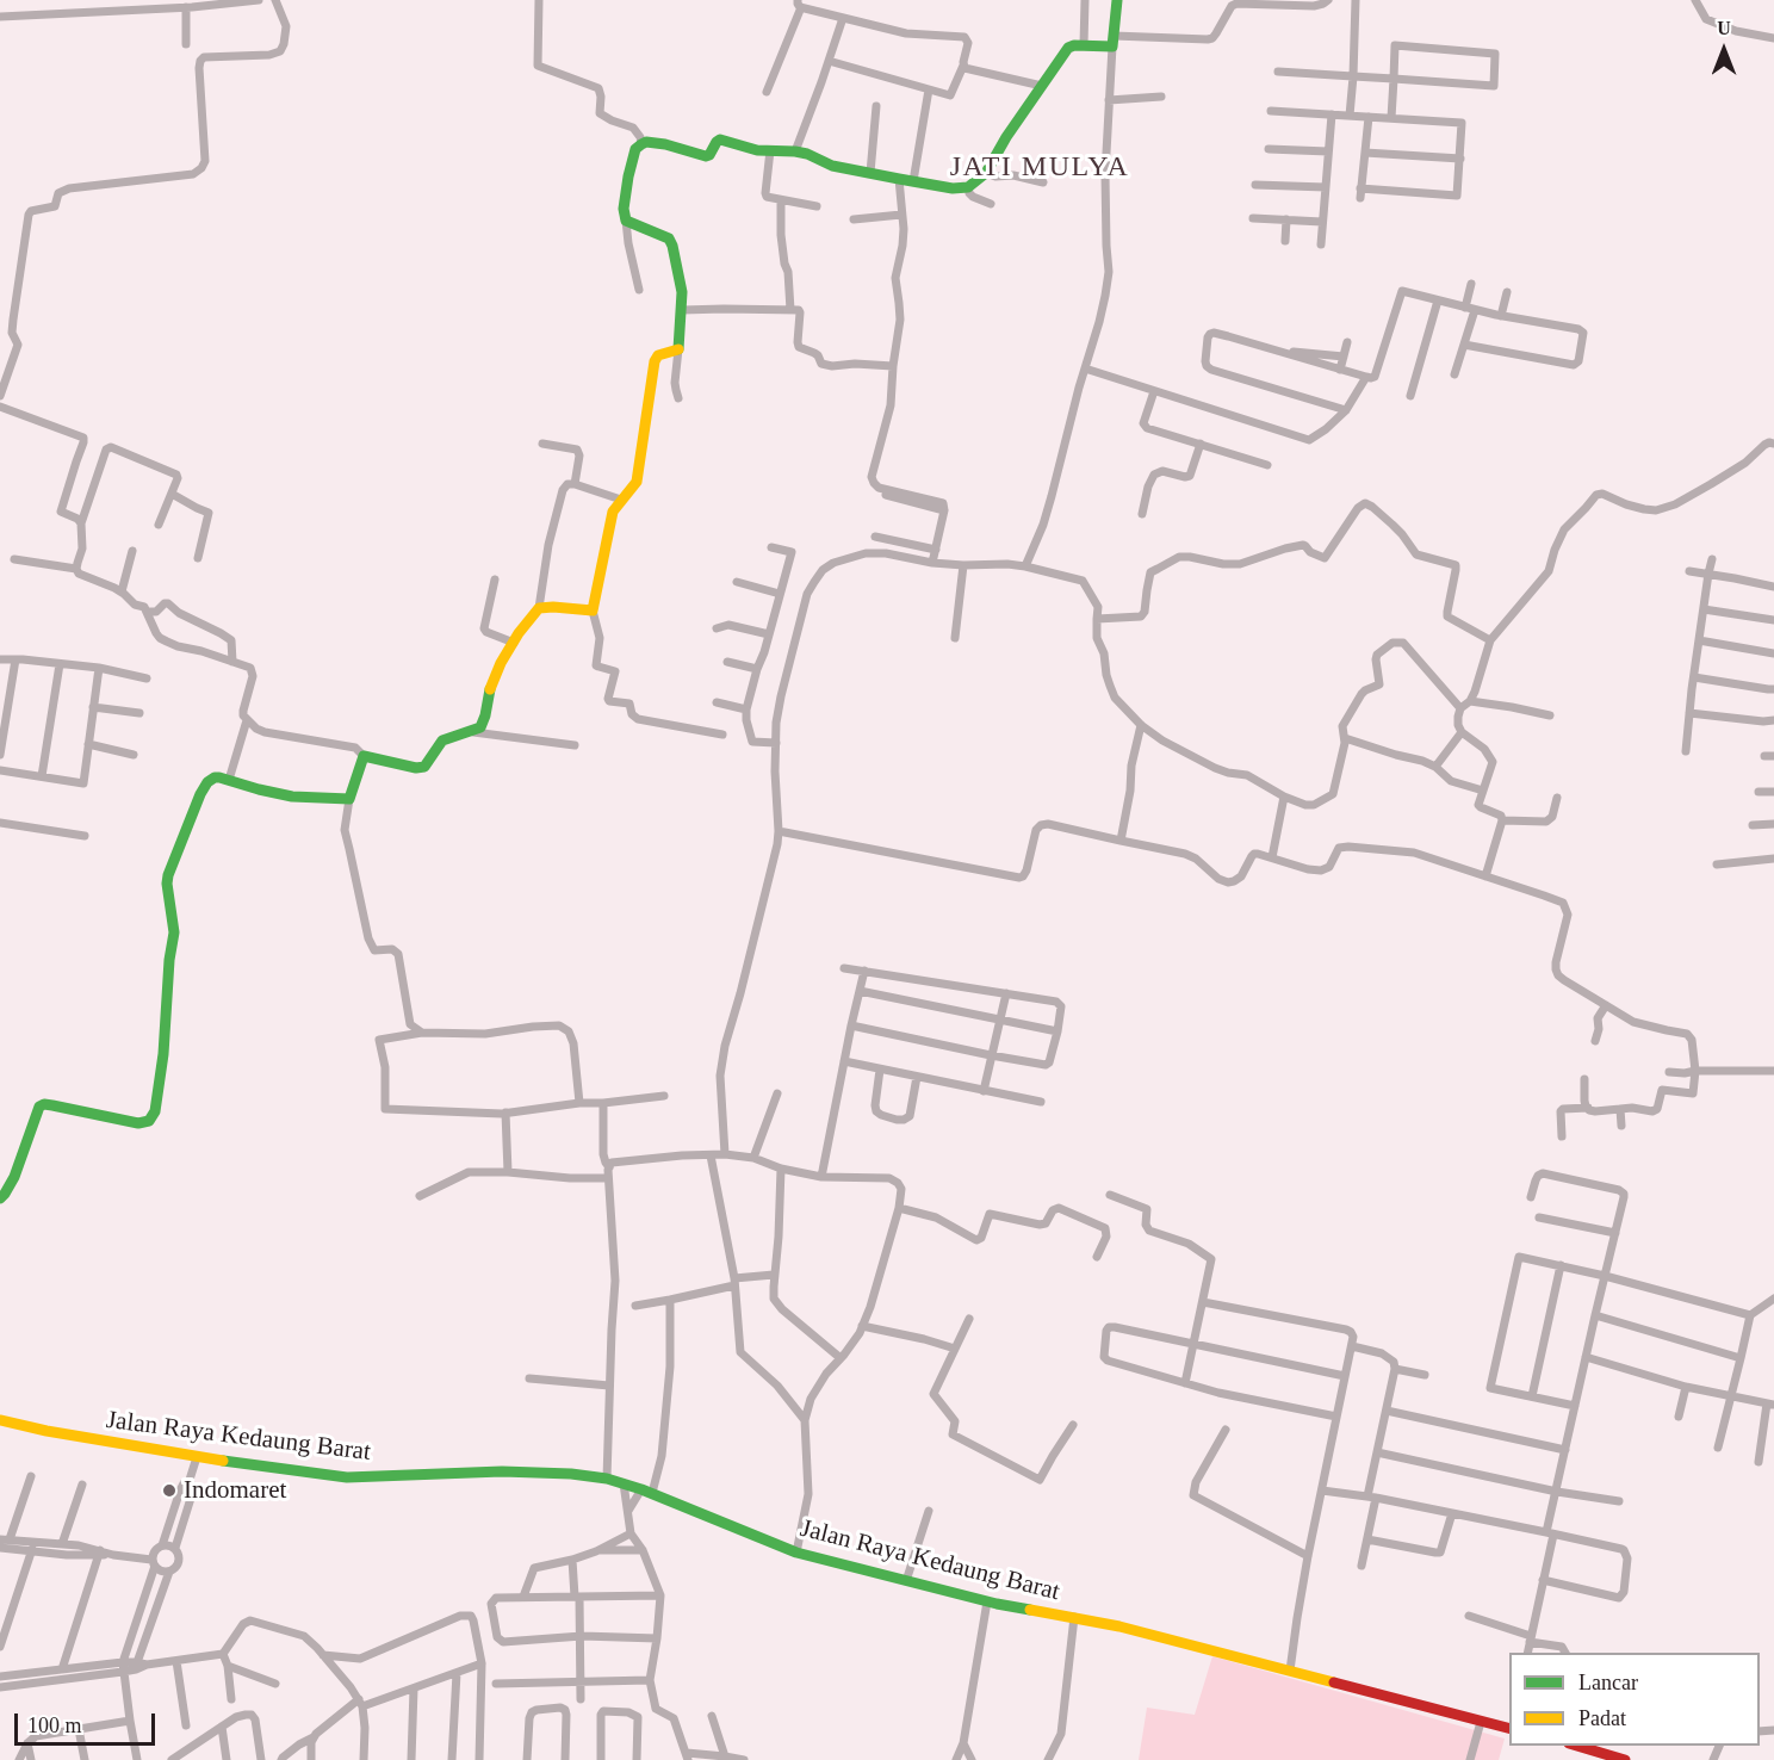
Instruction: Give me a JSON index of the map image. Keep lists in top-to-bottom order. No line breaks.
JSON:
{"streets":{"street":["Jalan Raya Kedaung Barat"]},"districts":["JATI MULYA"],"places":["Indomaret"],"legend":["Lancar","Padat"],"scale_bar":"100 m","north":"top"}
